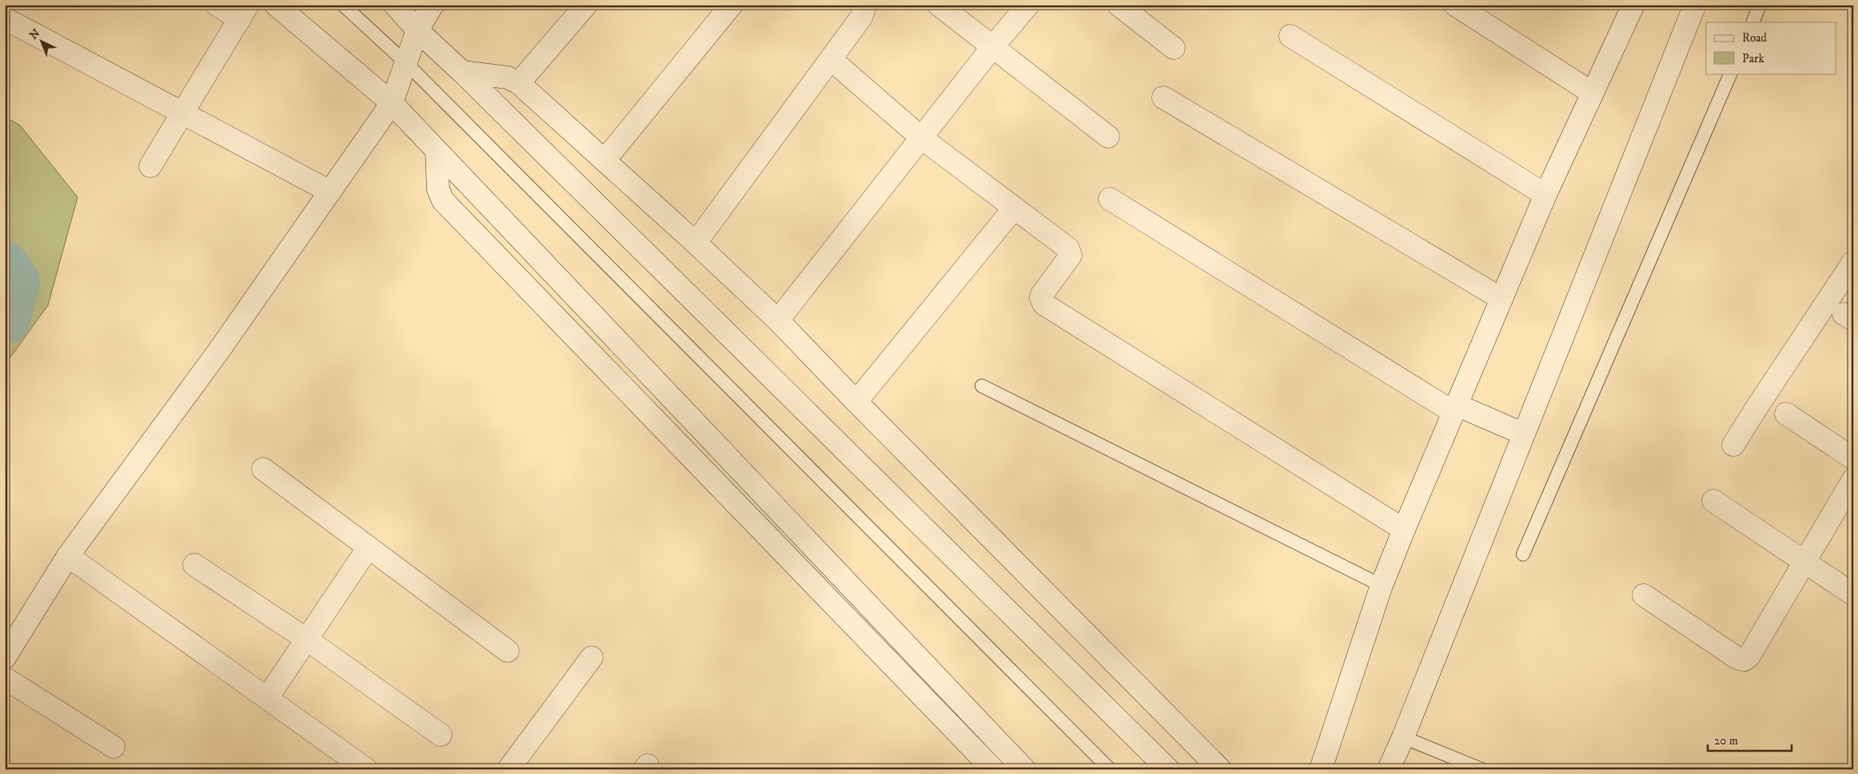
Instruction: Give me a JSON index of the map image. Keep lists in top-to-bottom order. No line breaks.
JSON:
{"legend":["Road","Park"],"scale_bar":"20 m","north":"top left"}
